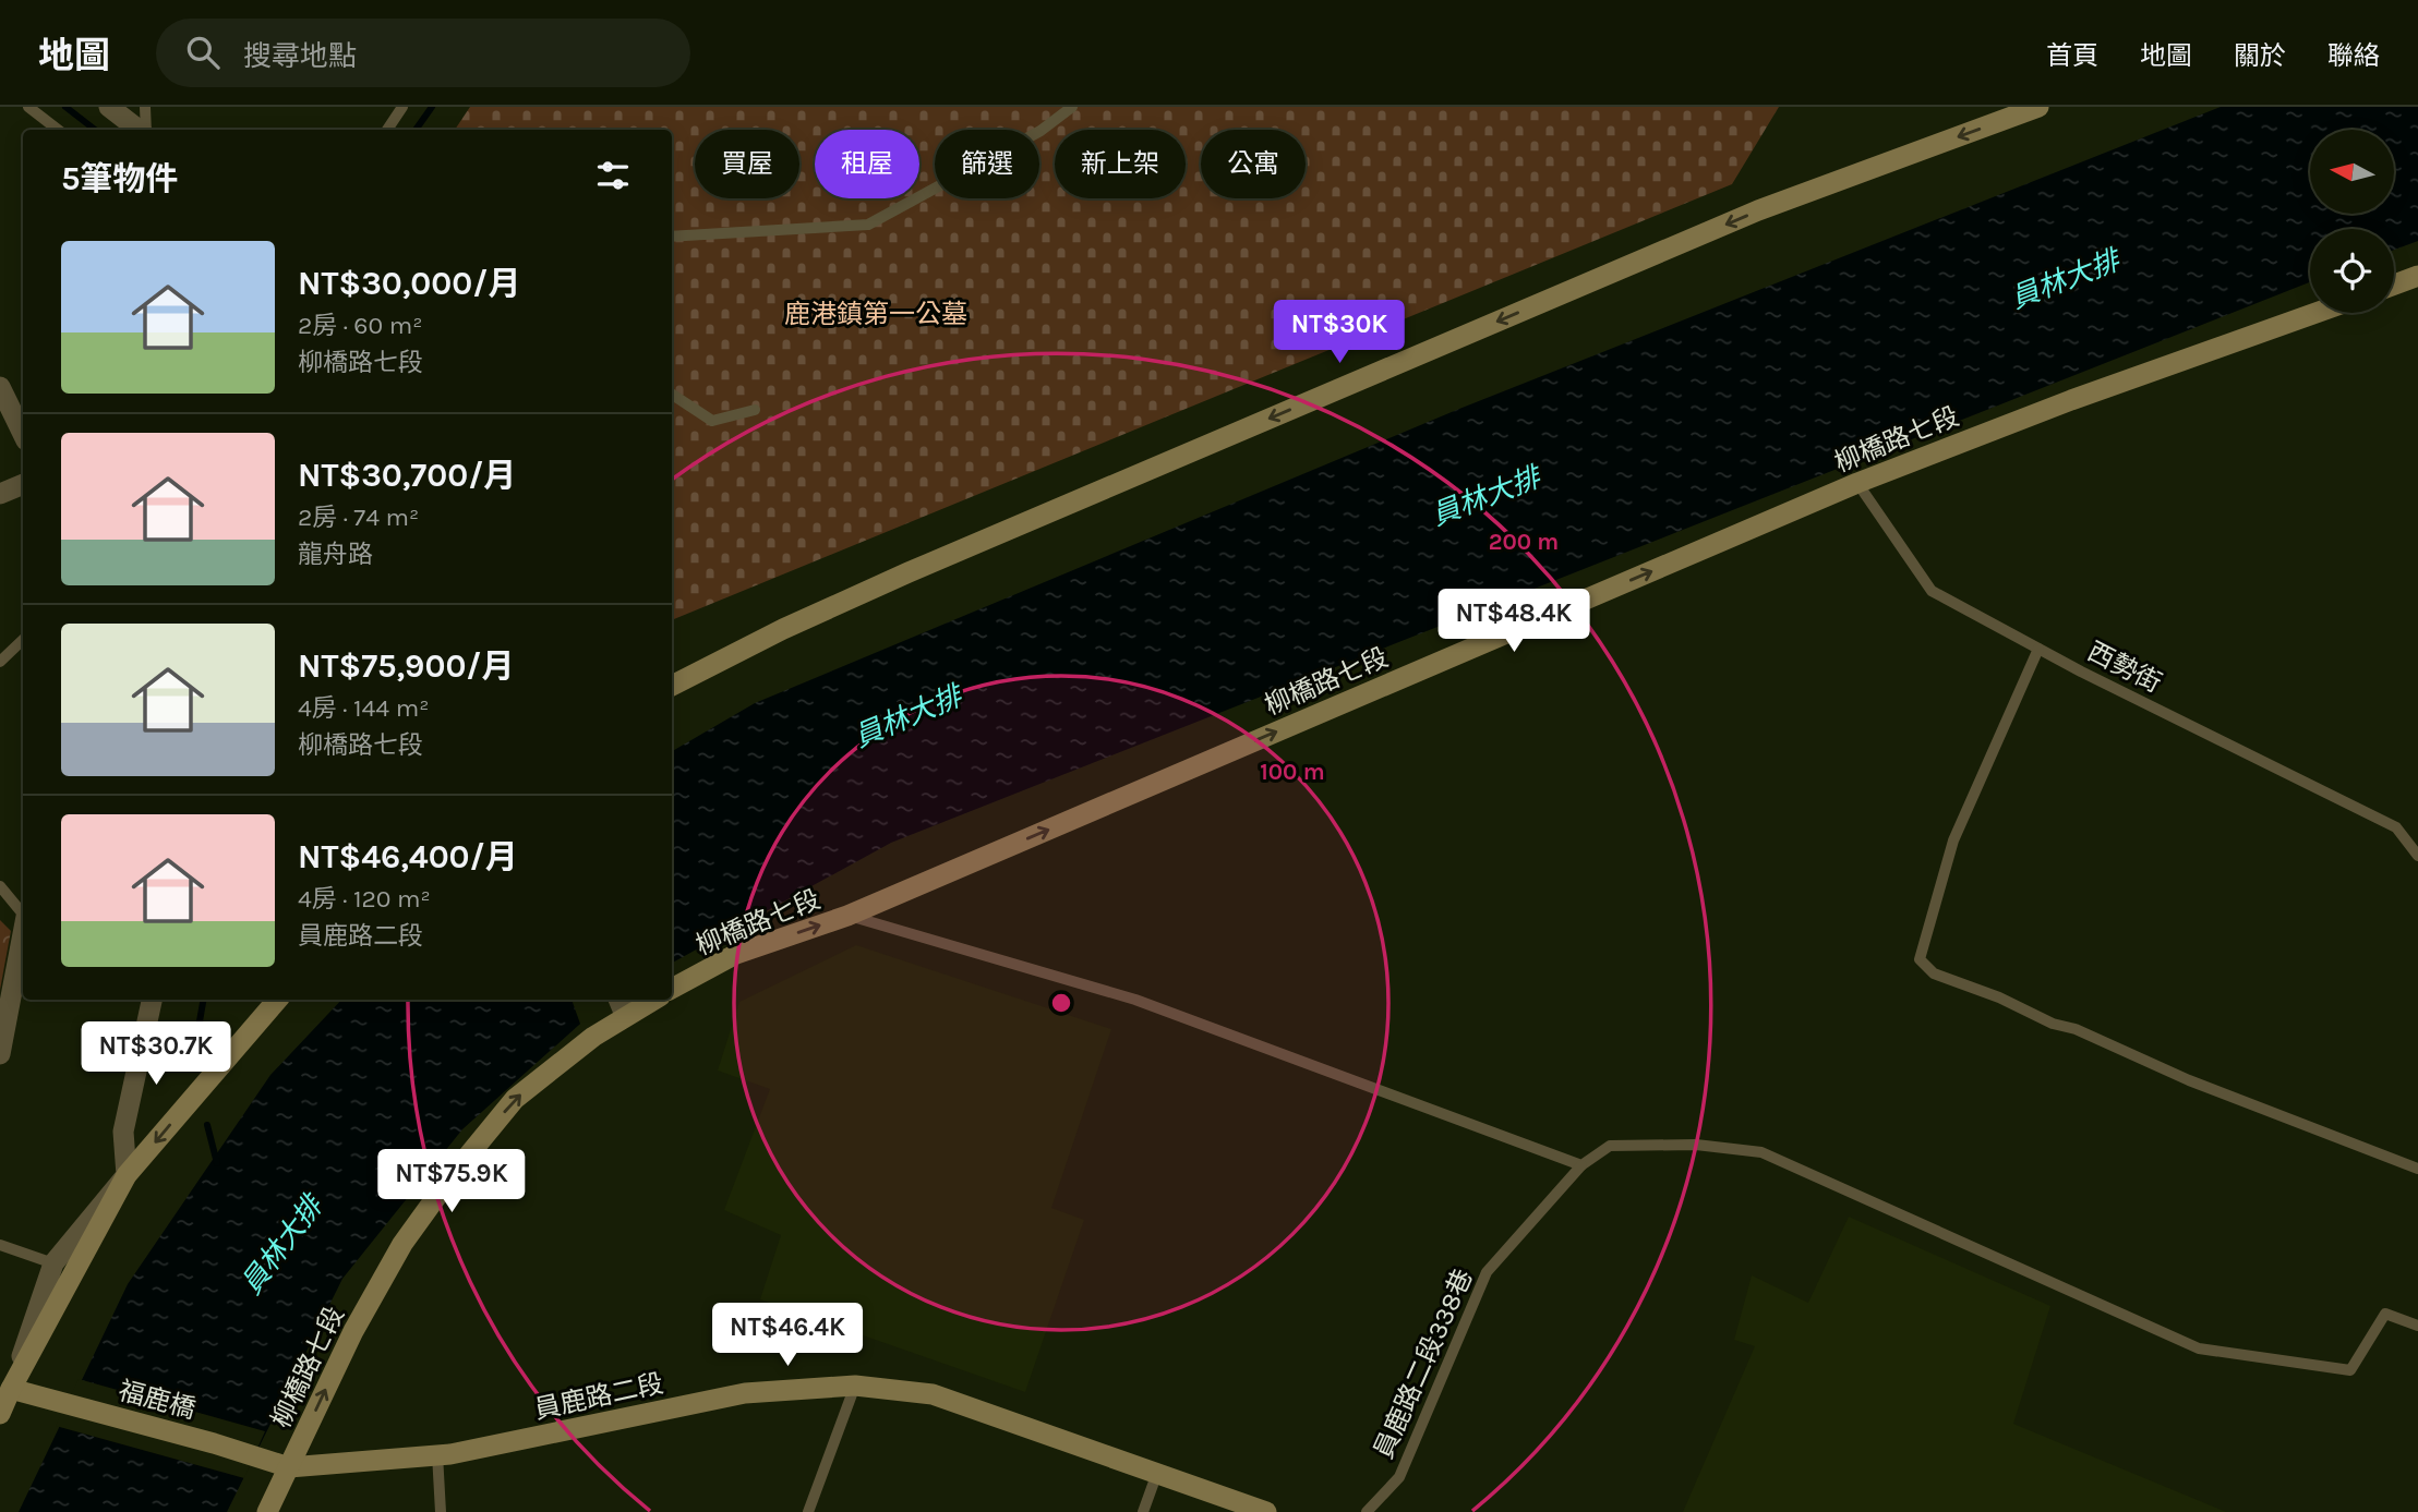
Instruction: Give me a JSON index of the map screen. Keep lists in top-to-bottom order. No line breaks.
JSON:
{"streets":{"main road":["柳橋路七段","員鹿路二段","福鹿橋"],"lane":["西勢街","員鹿路二段338巷"]},"crossings":[["柳橋路七段","西勢街"],["柳橋路七段","員鹿路二段"],["柳橋路七段","福鹿橋"],["員鹿路二段","福鹿橋"]],"one_way":["柳橋路七段"],"water":["員林大排"],"parks":["鹿港鎮第一公墓"],"north":"left","page":{"header":"地圖","search":"搜尋地點","nav":["首頁","地圖","關於","聯絡"],"chip":["買屋","租屋","篩選","新上架","公寓"],"heading":"5筆物件","list":[{"name":"NT$30,000/月","note":"2房 · 60 m² · 柳橋路七段"},{"name":"NT$30,700/月","note":"2房 · 74 m² · 龍舟路"},{"name":"NT$75,900/月","note":"4房 · 144 m² · 柳橋路七段"},{"name":"NT$46,400/月","note":"4房 · 120 m² · 員鹿路二段"}],"price":["NT$30K","NT$48.4K","NT$30.7K","NT$75.9K","NT$46.4K"]},"rings":["200 m","100 m"]}
